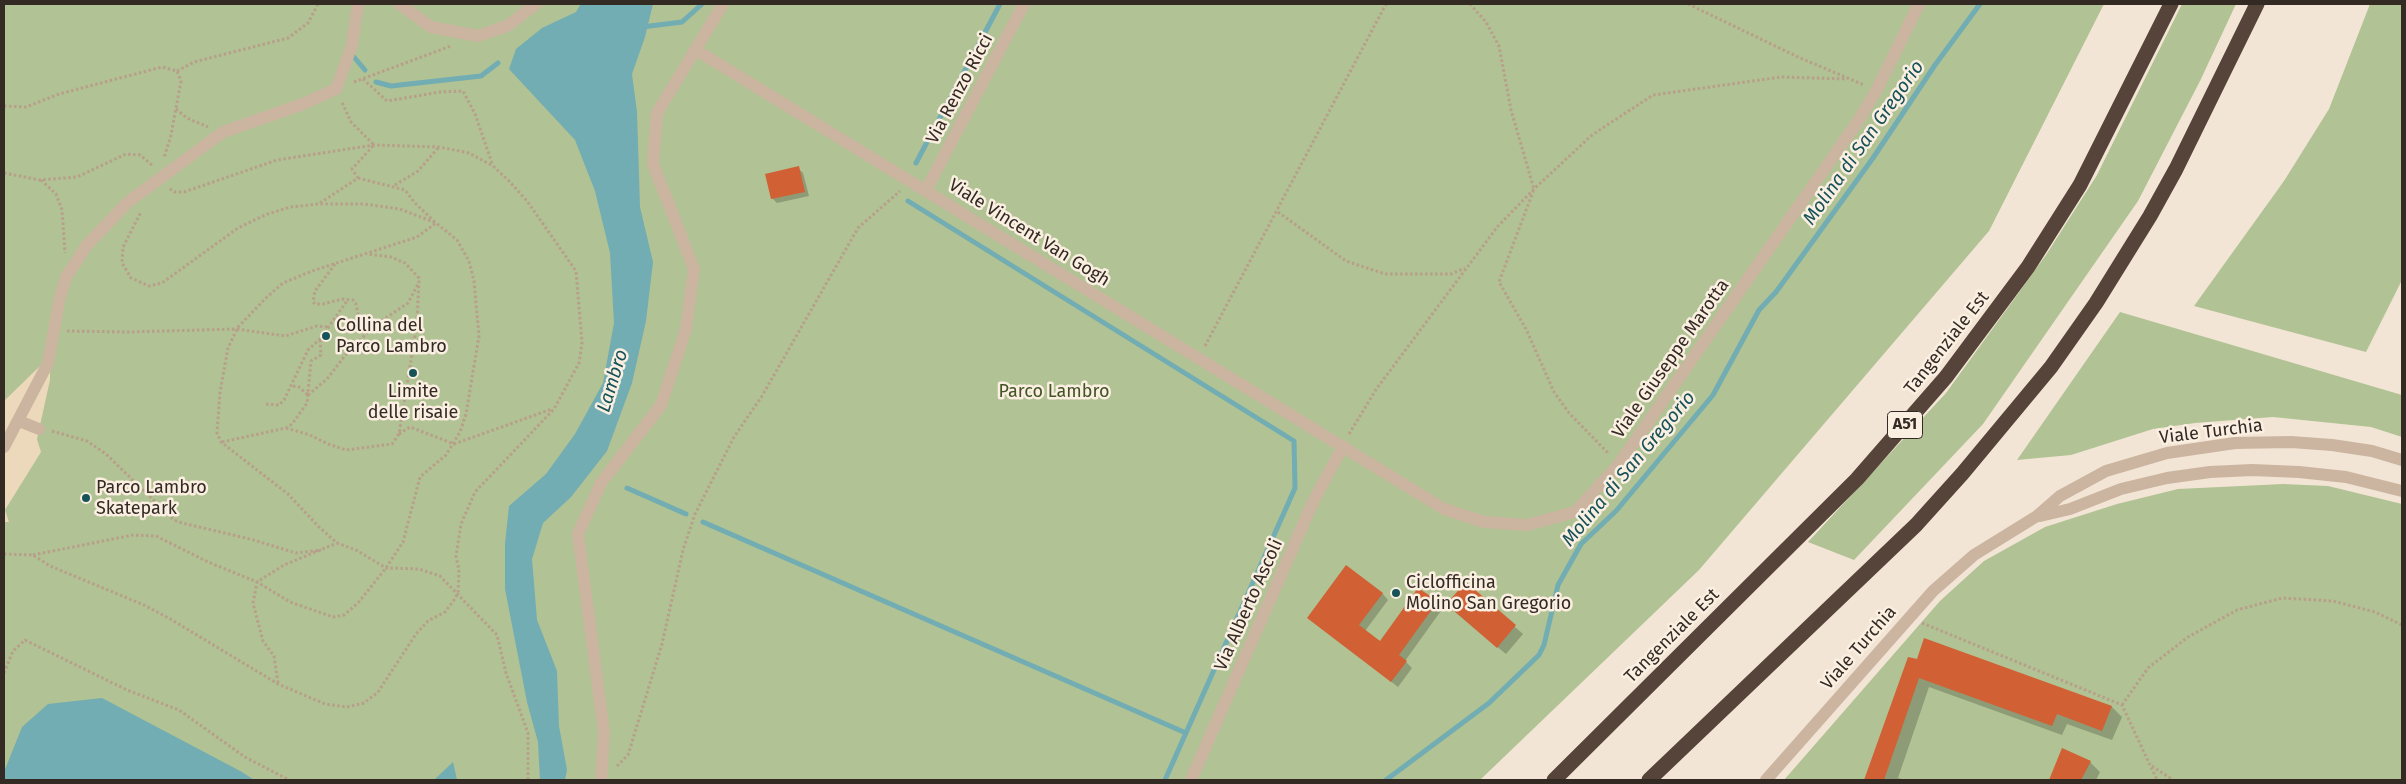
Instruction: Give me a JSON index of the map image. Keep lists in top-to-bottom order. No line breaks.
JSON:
{"streets":{"highway":["Tangenziale Est","A51"],"street":["Via Renzo Ricci","Viale Vincent Van Gogh","Viale Giuseppe Marotta","Viale Turchia","Via Alberto Ascoli"]},"crossings":[["Via Renzo Ricci","Viale Vincent Van Gogh"],["Viale Vincent Van Gogh","Viale Giuseppe Marotta"],["Viale Vincent Van Gogh","Via Alberto Ascoli"],["Viale Giuseppe Marotta","Via Alberto Ascoli"]],"water":["Molina di San Gregorio","Lambro"],"parks":["Parco Lambro"],"places":["Collina del Parco Lambro","Limite delle risaie","Parco Lambro Skatepark","Ciclofficina Molino San Gregorio"]}
